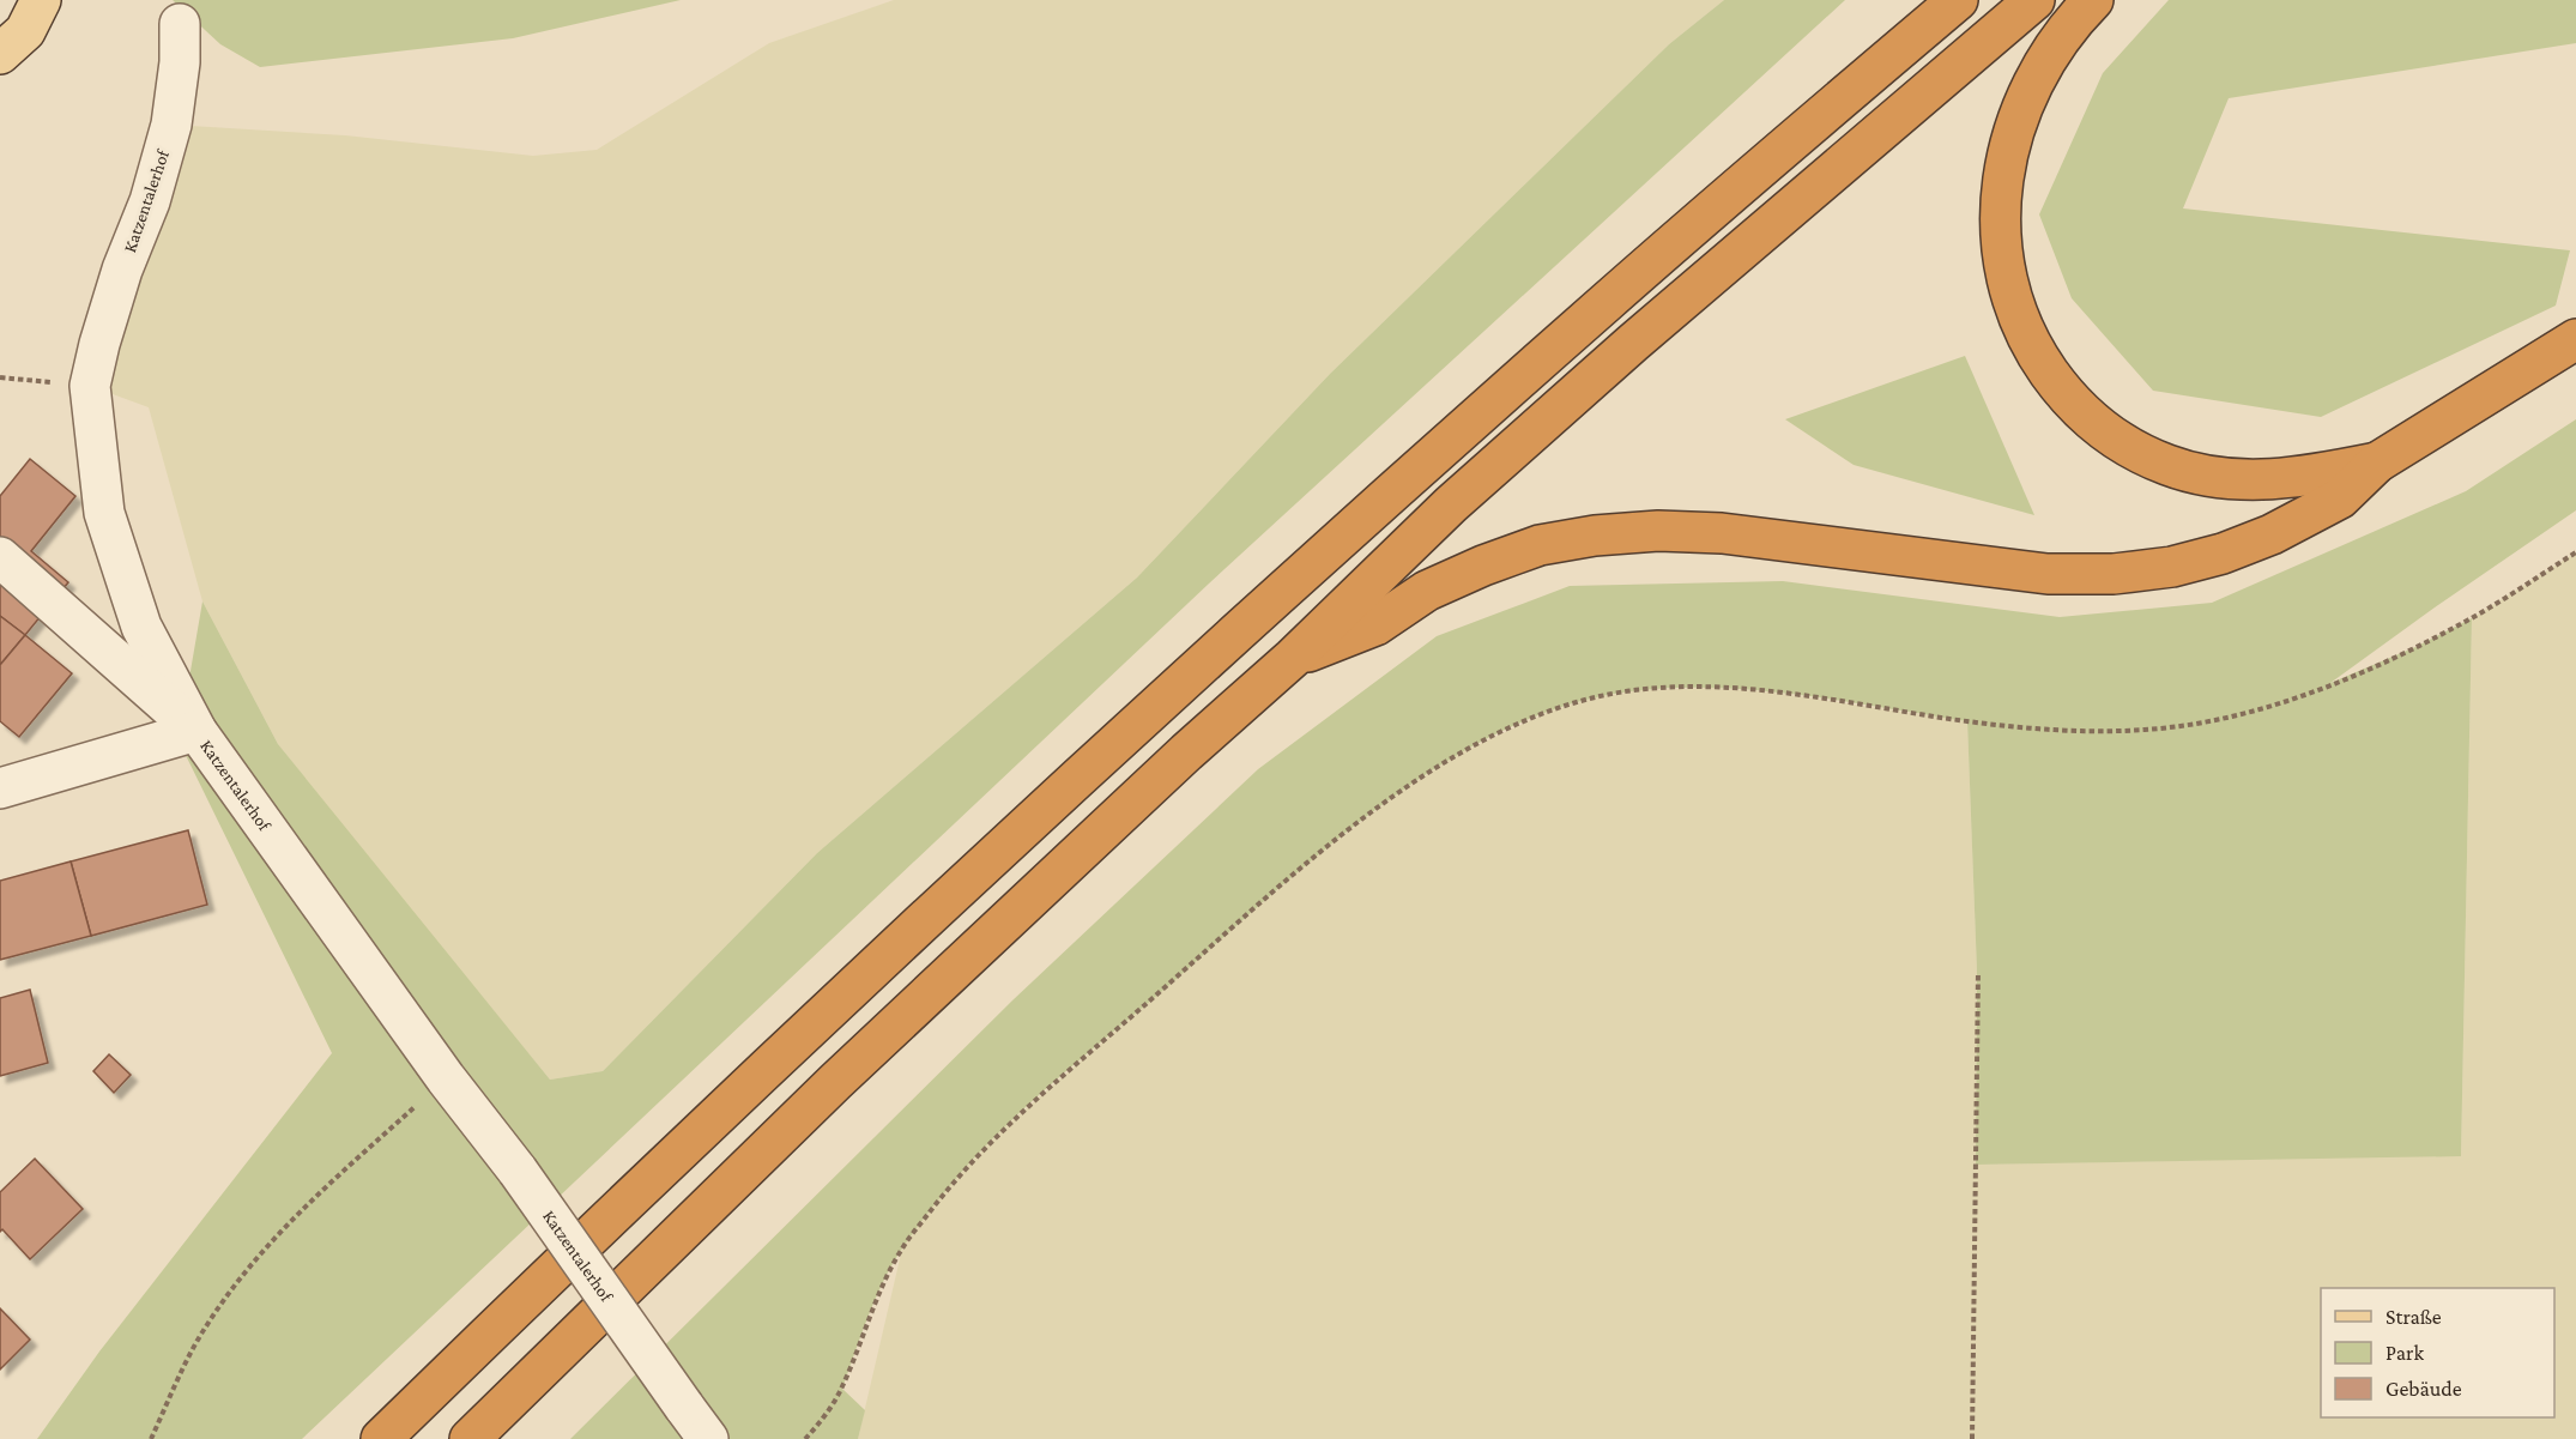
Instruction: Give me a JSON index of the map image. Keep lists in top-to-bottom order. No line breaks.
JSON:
{"streets":{"street":["Katzentalerhof"]},"legend":["Straße","Park","Gebäude"]}
